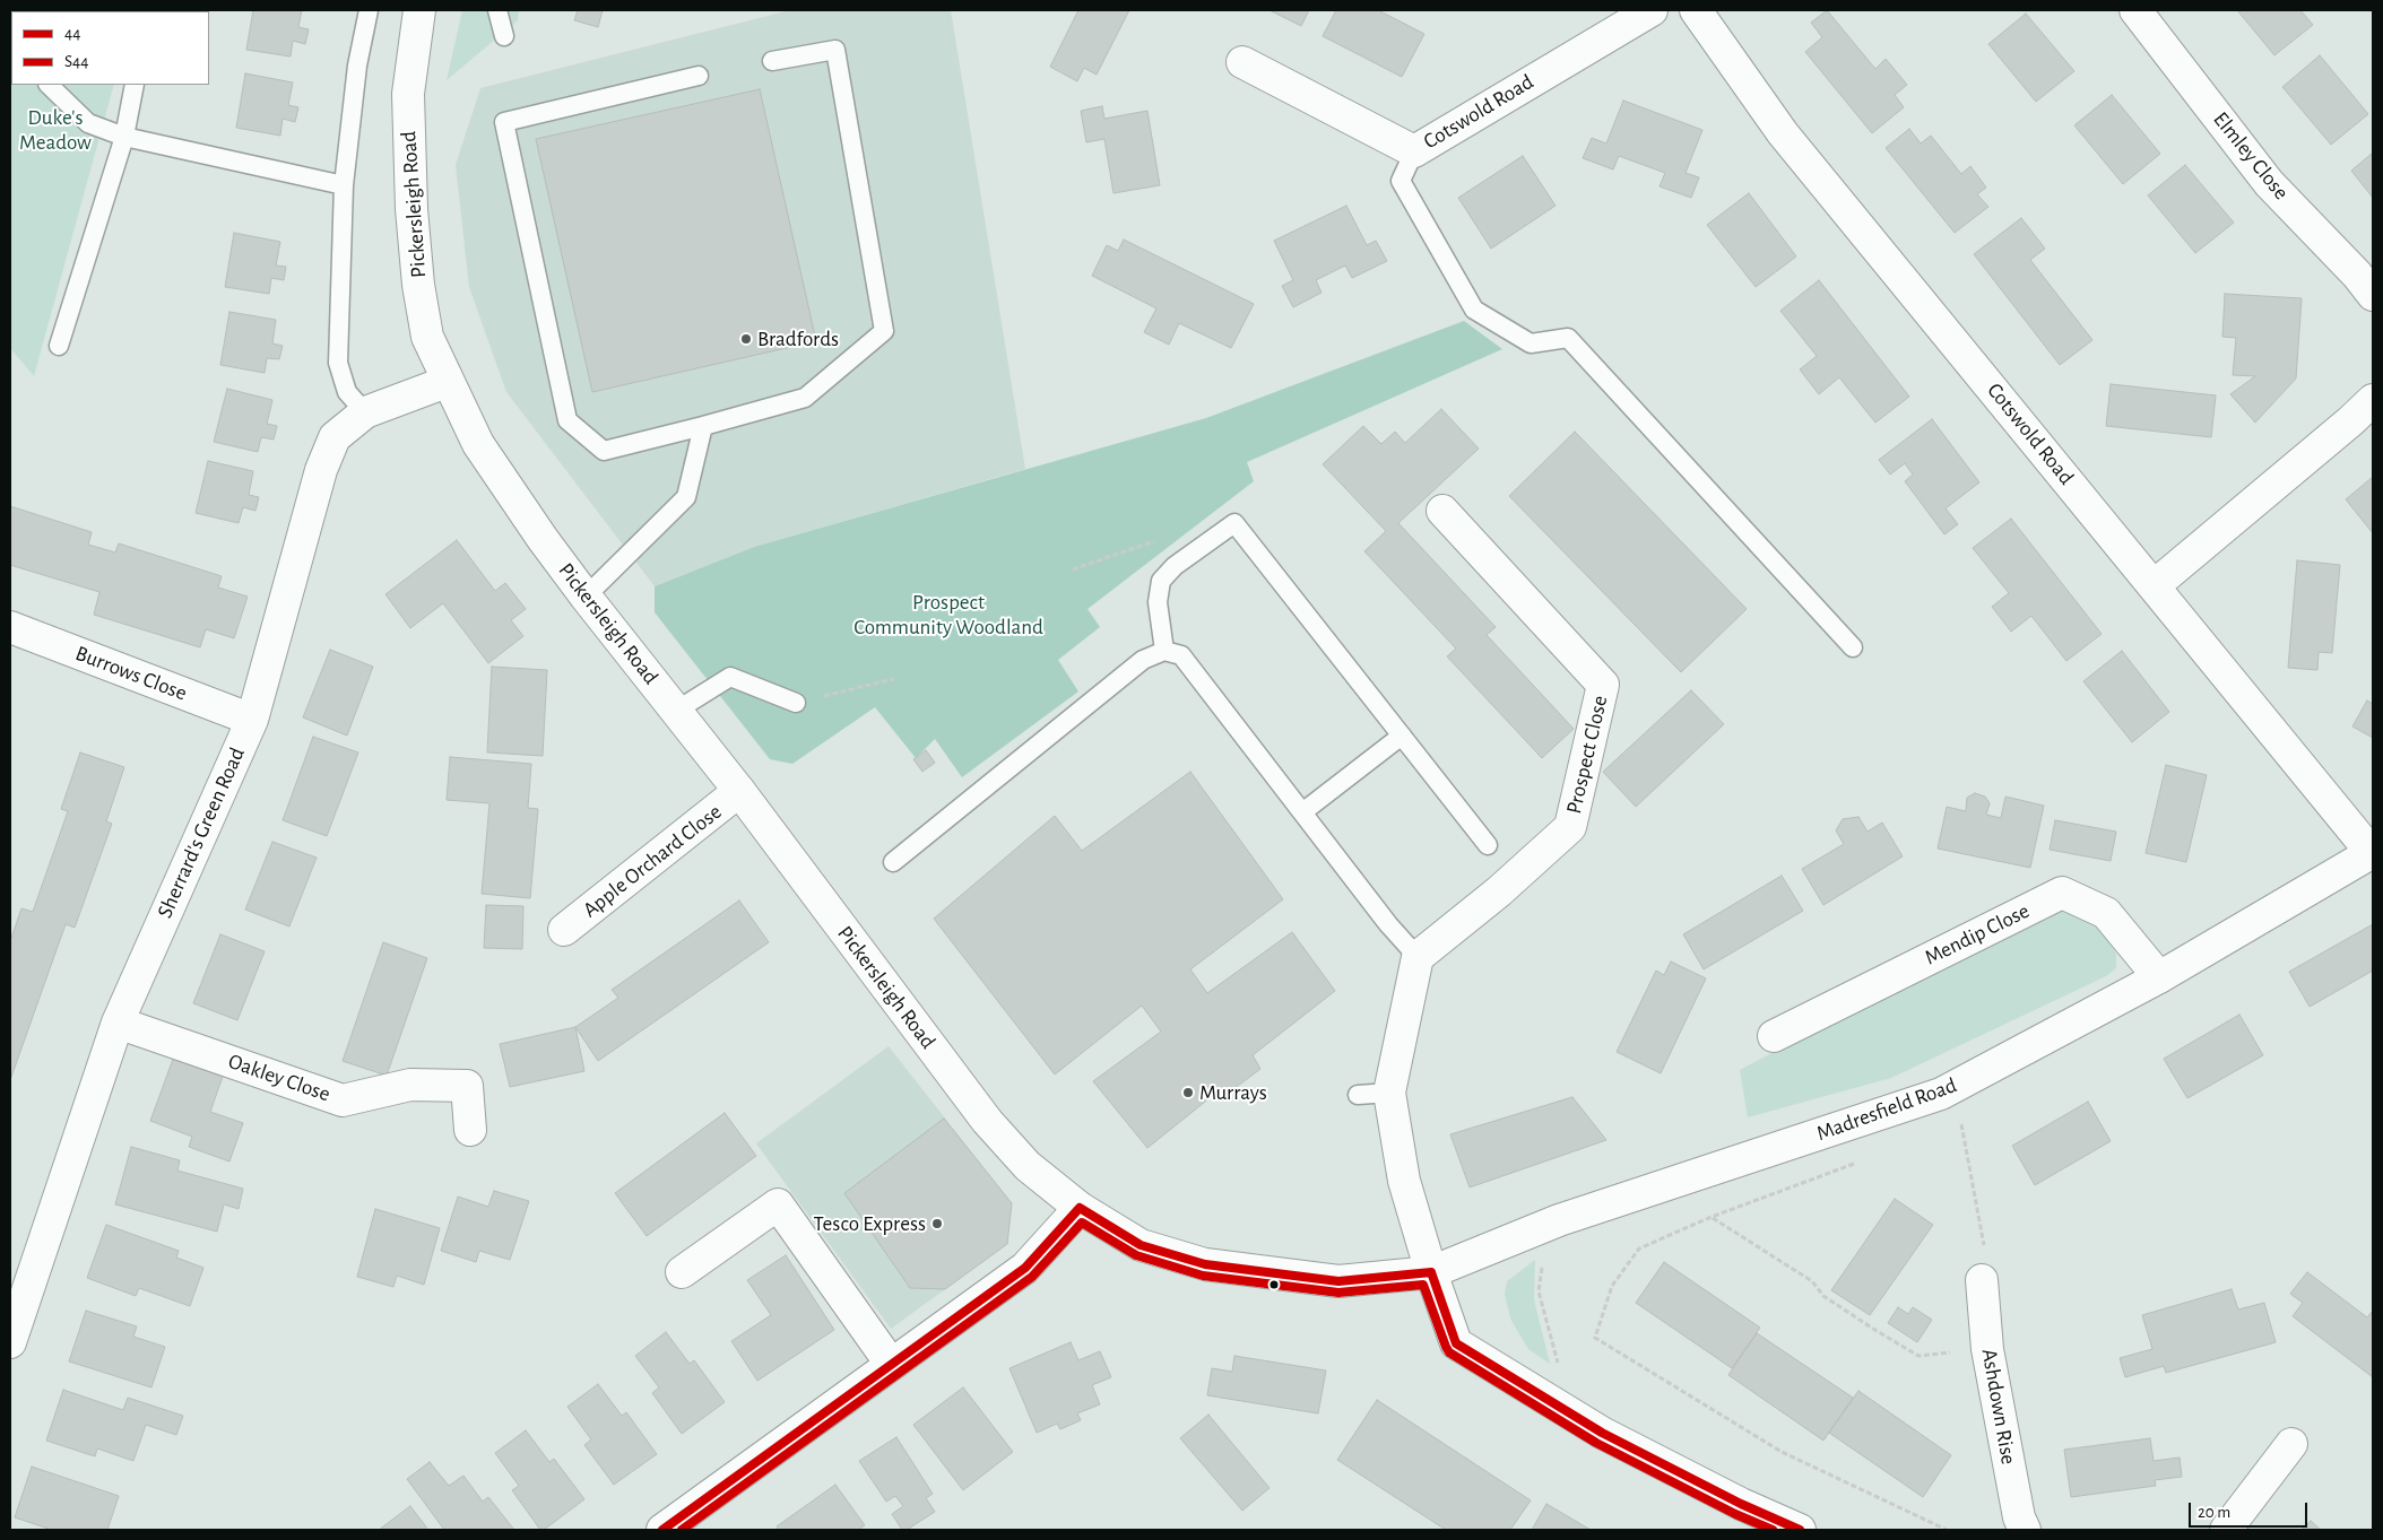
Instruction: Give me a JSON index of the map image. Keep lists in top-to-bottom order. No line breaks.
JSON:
{"streets":{"street":["Cotswold Road","Elmley Close","Pickersleigh Road","Burrows Close","Prospect Close","Sherrard's Green Road","Apple Orchard Close","Mendip Close","Oakley Close","Madresfield Road","Ashdown Rise"]},"crossings":[["Cotswold Road","Madresfield Road"],["Pickersleigh Road","Sherrard's Green Road"],["Pickersleigh Road","Apple Orchard Close"],["Pickersleigh Road","Madresfield Road"],["Burrows Close","Sherrard's Green Road"],["Sherrard's Green Road","Oakley Close"],["Mendip Close","Madresfield Road"]],"parks":["Duke's Meadow","Prospect Community Woodland"],"places":["Bradfords","Murrays","Tesco Express"],"lines":["transit line 44","transit line S44"],"legend":["44","S44"],"scale_bar":"20 m"}
